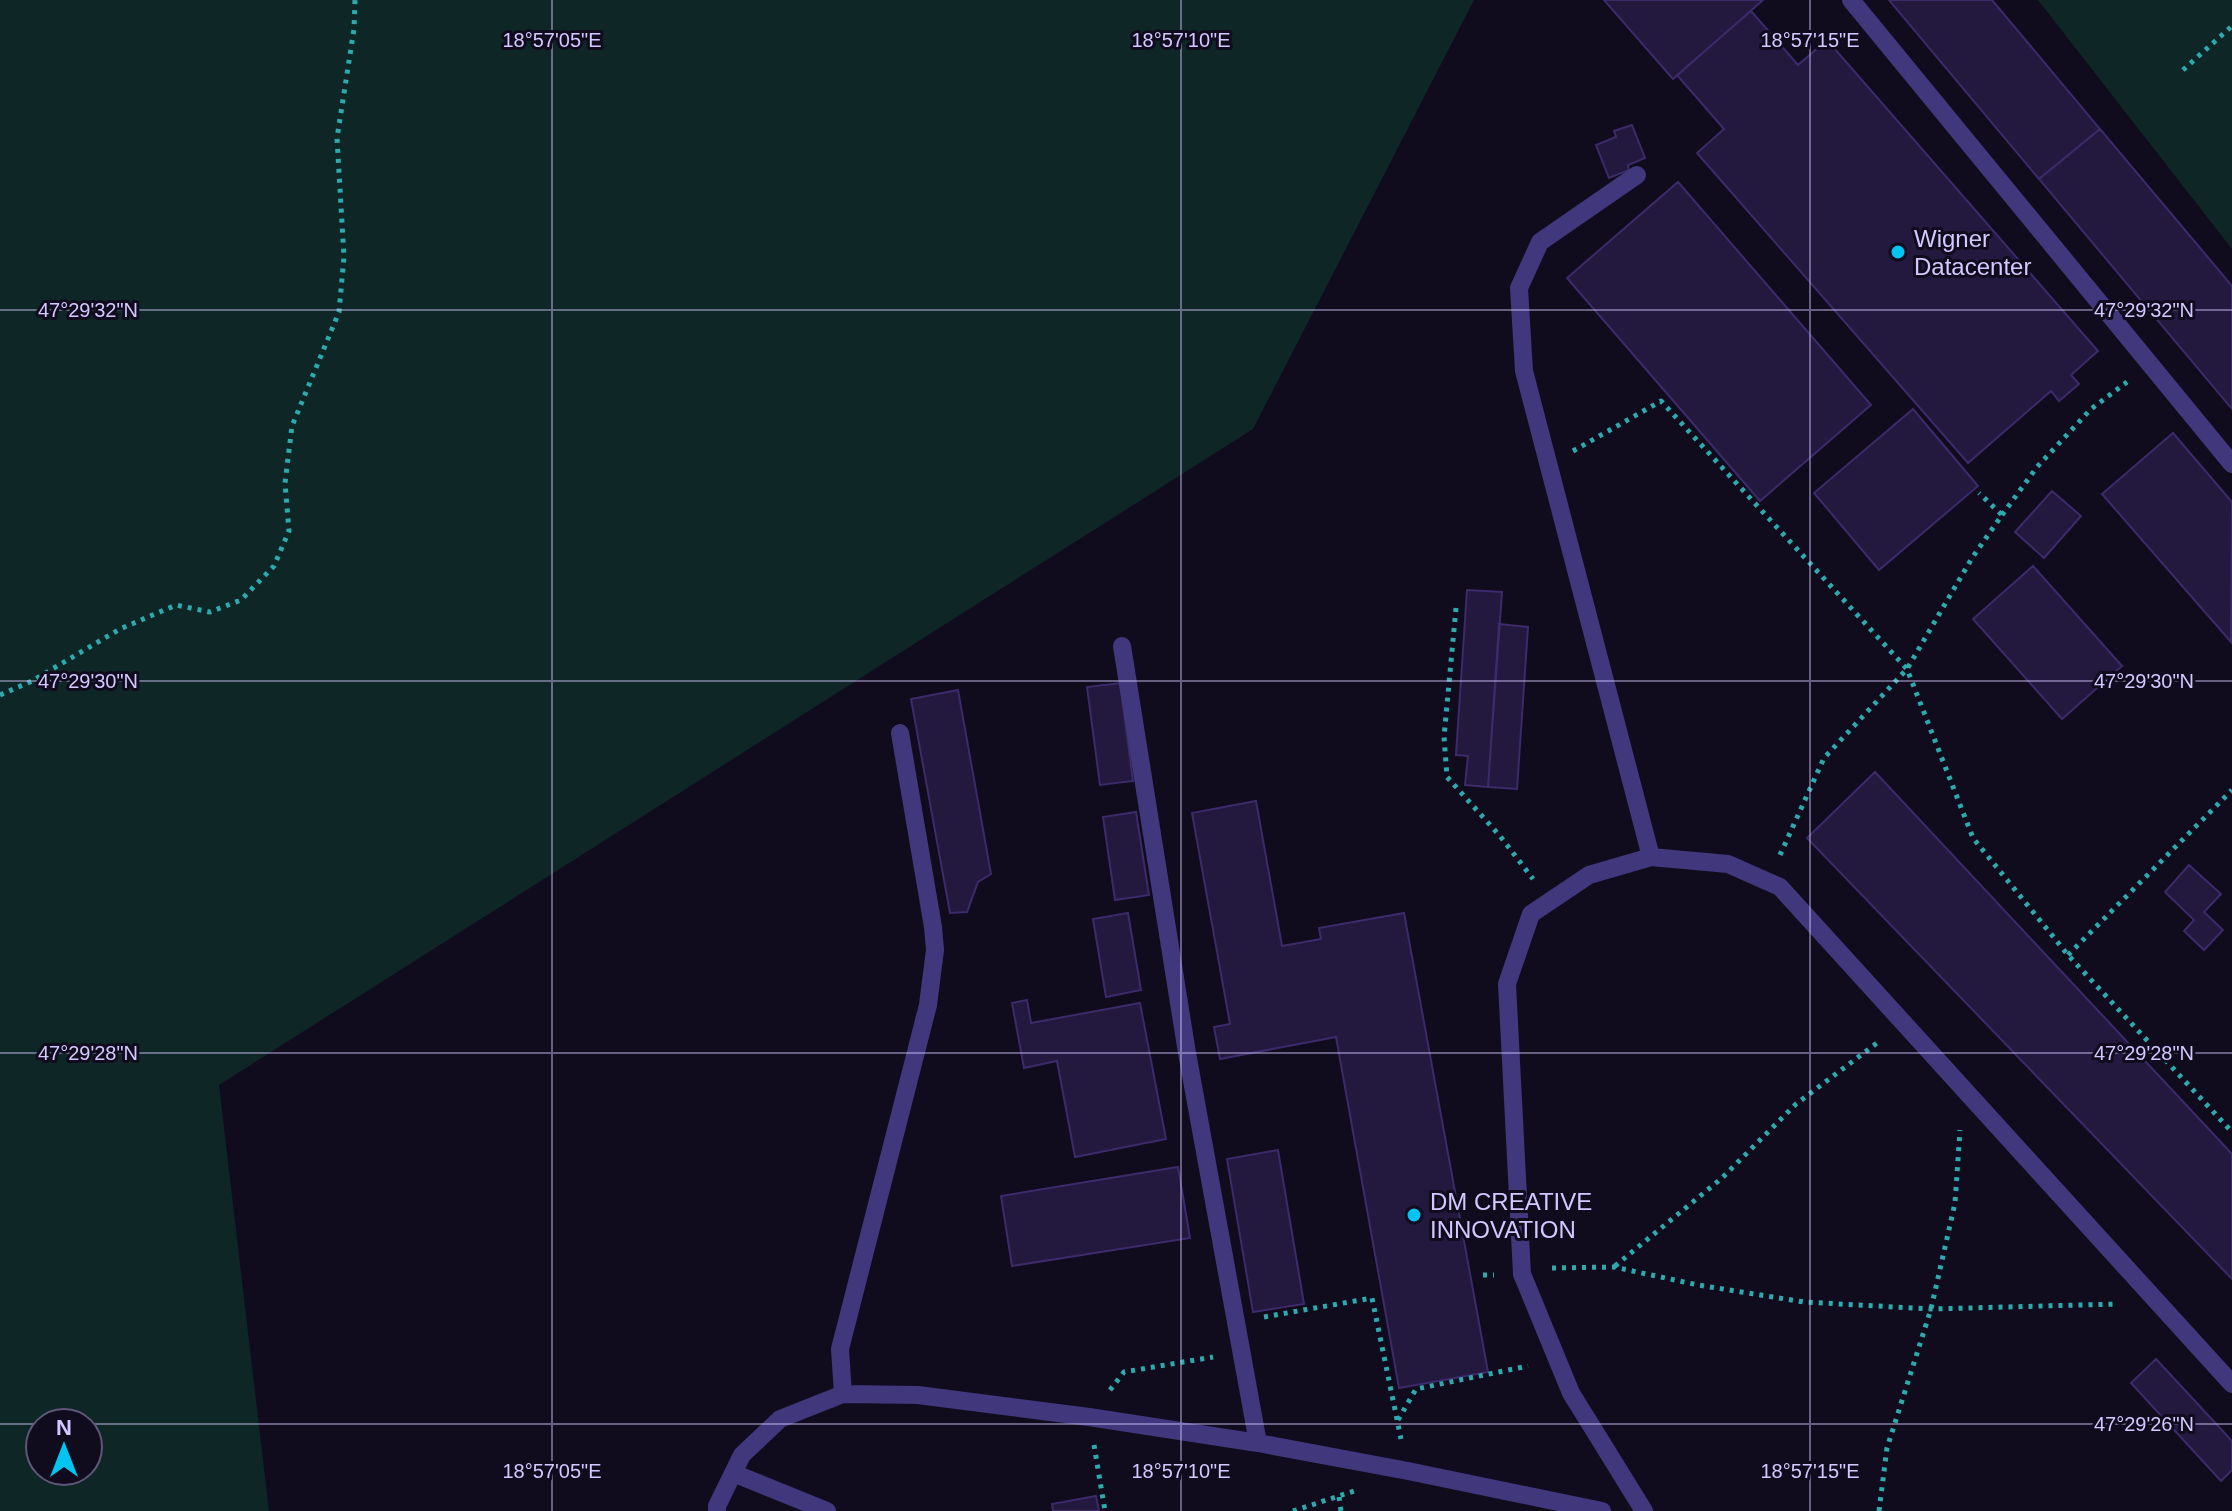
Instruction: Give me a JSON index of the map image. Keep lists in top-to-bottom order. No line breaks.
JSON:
{"places":["Wigner Datacenter","DM CREATIVE INNOVATION"],"north":"top","coordinates":["18°57'05\"E","18°57'10\"E","18°57'15\"E","47°29'32\"N","47°29'30\"N","47°29'28\"N","47°29'26\"N"]}
